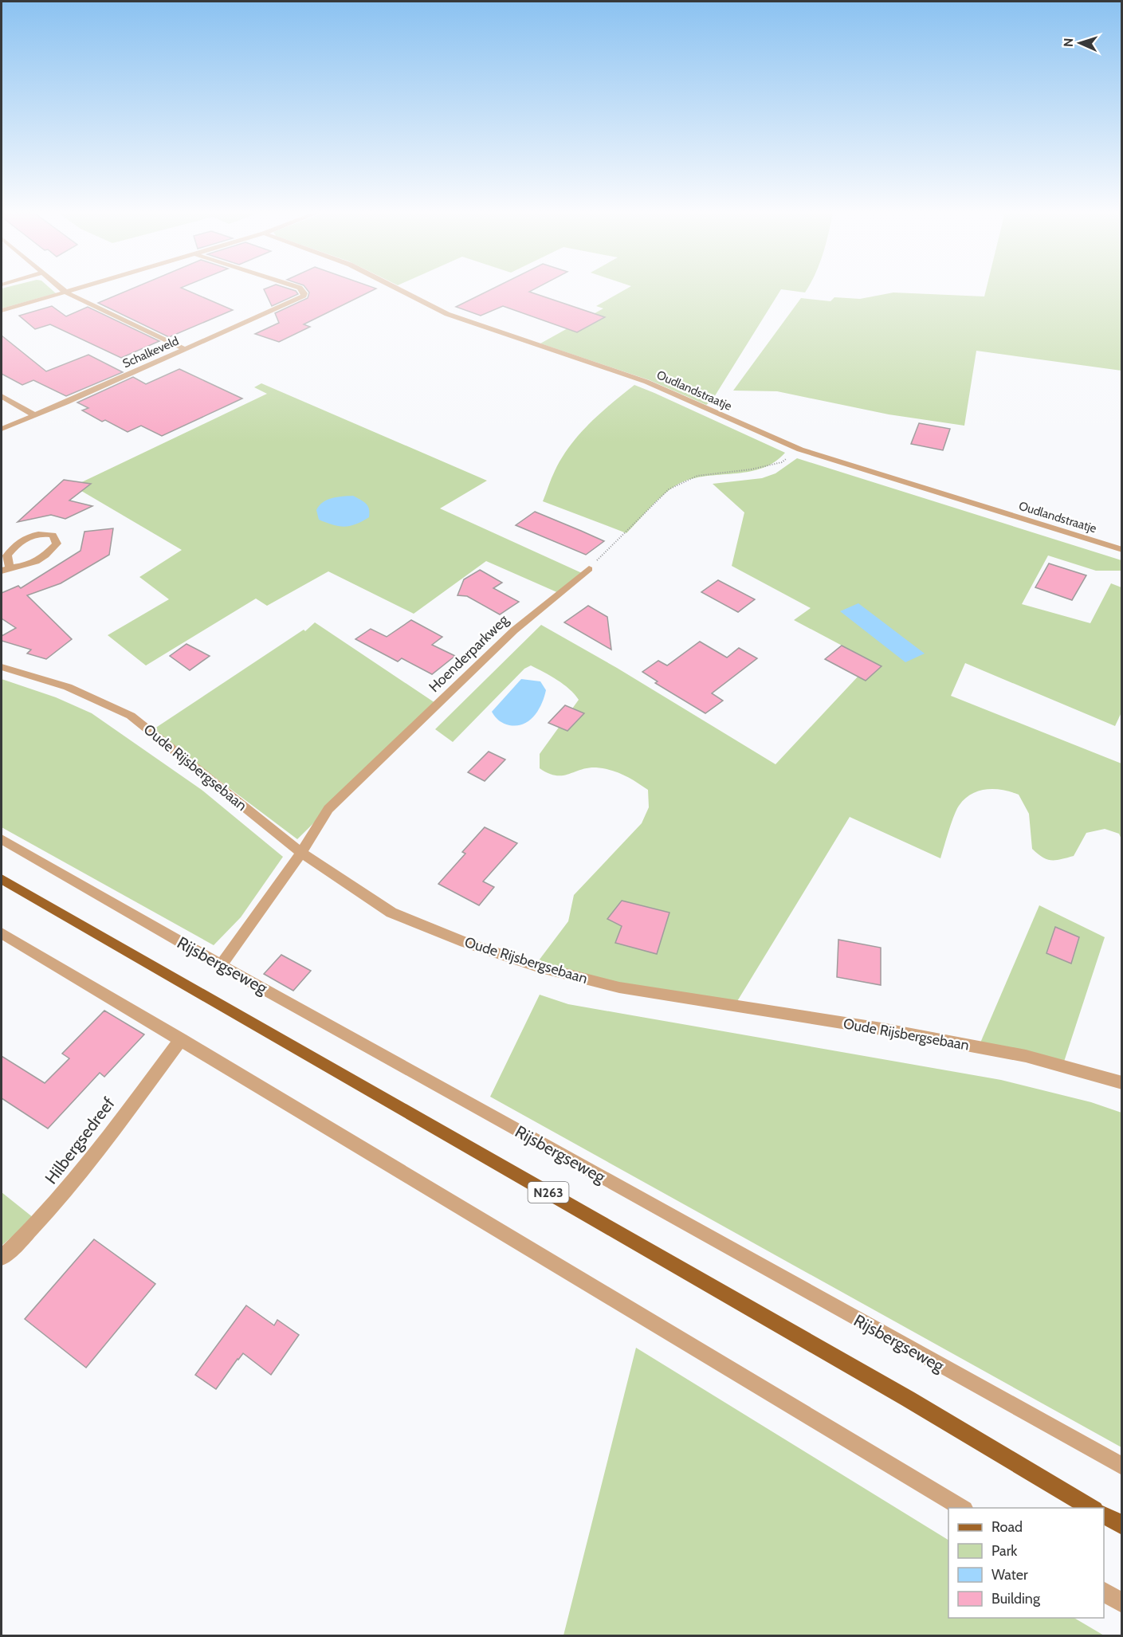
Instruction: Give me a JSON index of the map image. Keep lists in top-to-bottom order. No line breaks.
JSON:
{"streets":{"main road":["N263"],"street":["Schalkeveld","Oudlandstraatje","Hoenderparkweg","Oude Rijsbergsebaan","Rijsbergseweg","Hilbergsedreef"]},"crossings":[["Hoenderparkweg","Oude Rijsbergsebaan"],["Hoenderparkweg","Rijsbergseweg"]],"legend":["Road","Park","Water","Building"],"north":"left"}
